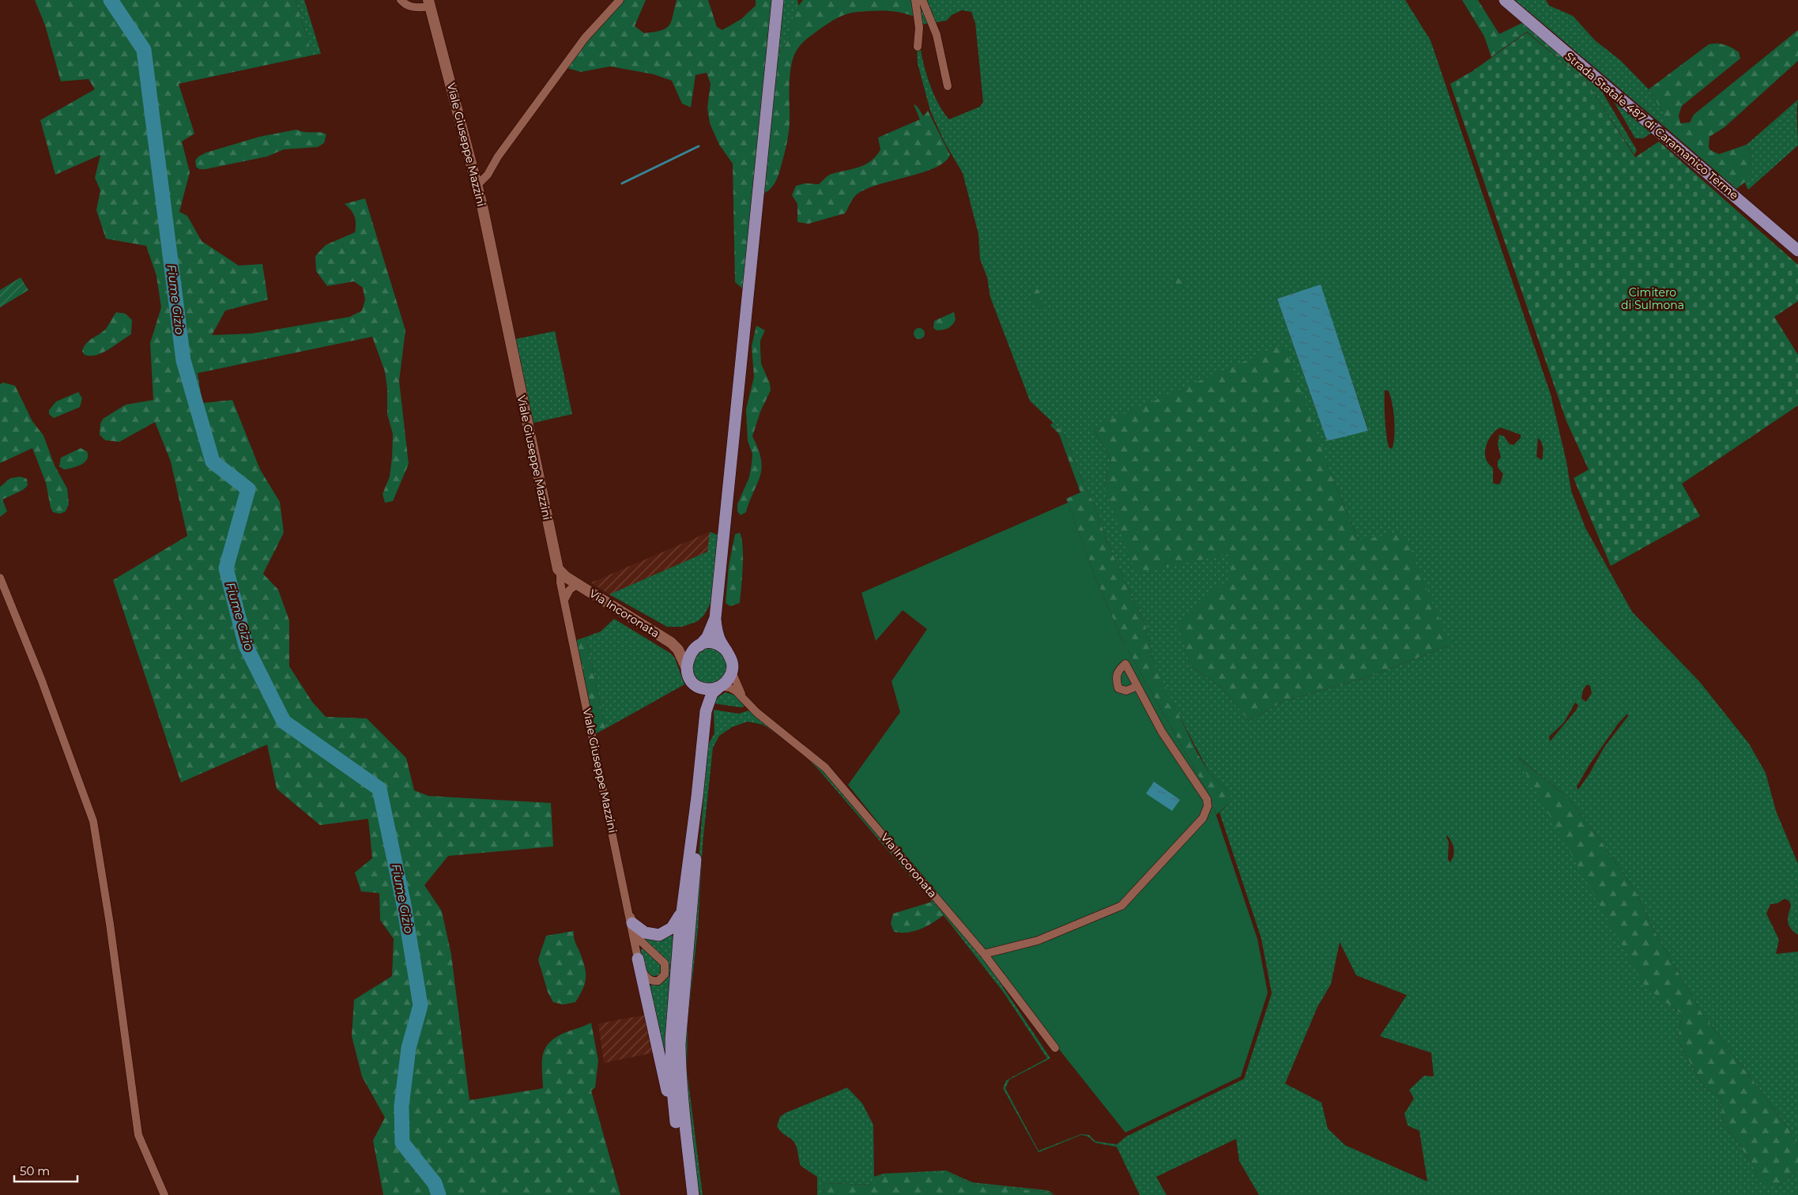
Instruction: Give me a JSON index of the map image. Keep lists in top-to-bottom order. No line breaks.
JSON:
{"streets":{"main road":["Strada Statale 487 di Caramanico Terme","Viale Giuseppe Mazzini","Via Incoronata"]},"crossings":[["Viale Giuseppe Mazzini","Via Incoronata"]],"water":["Fiume Gizio"],"parks":["Cimitero di Sulmona"],"scale_bar":"50 m"}
